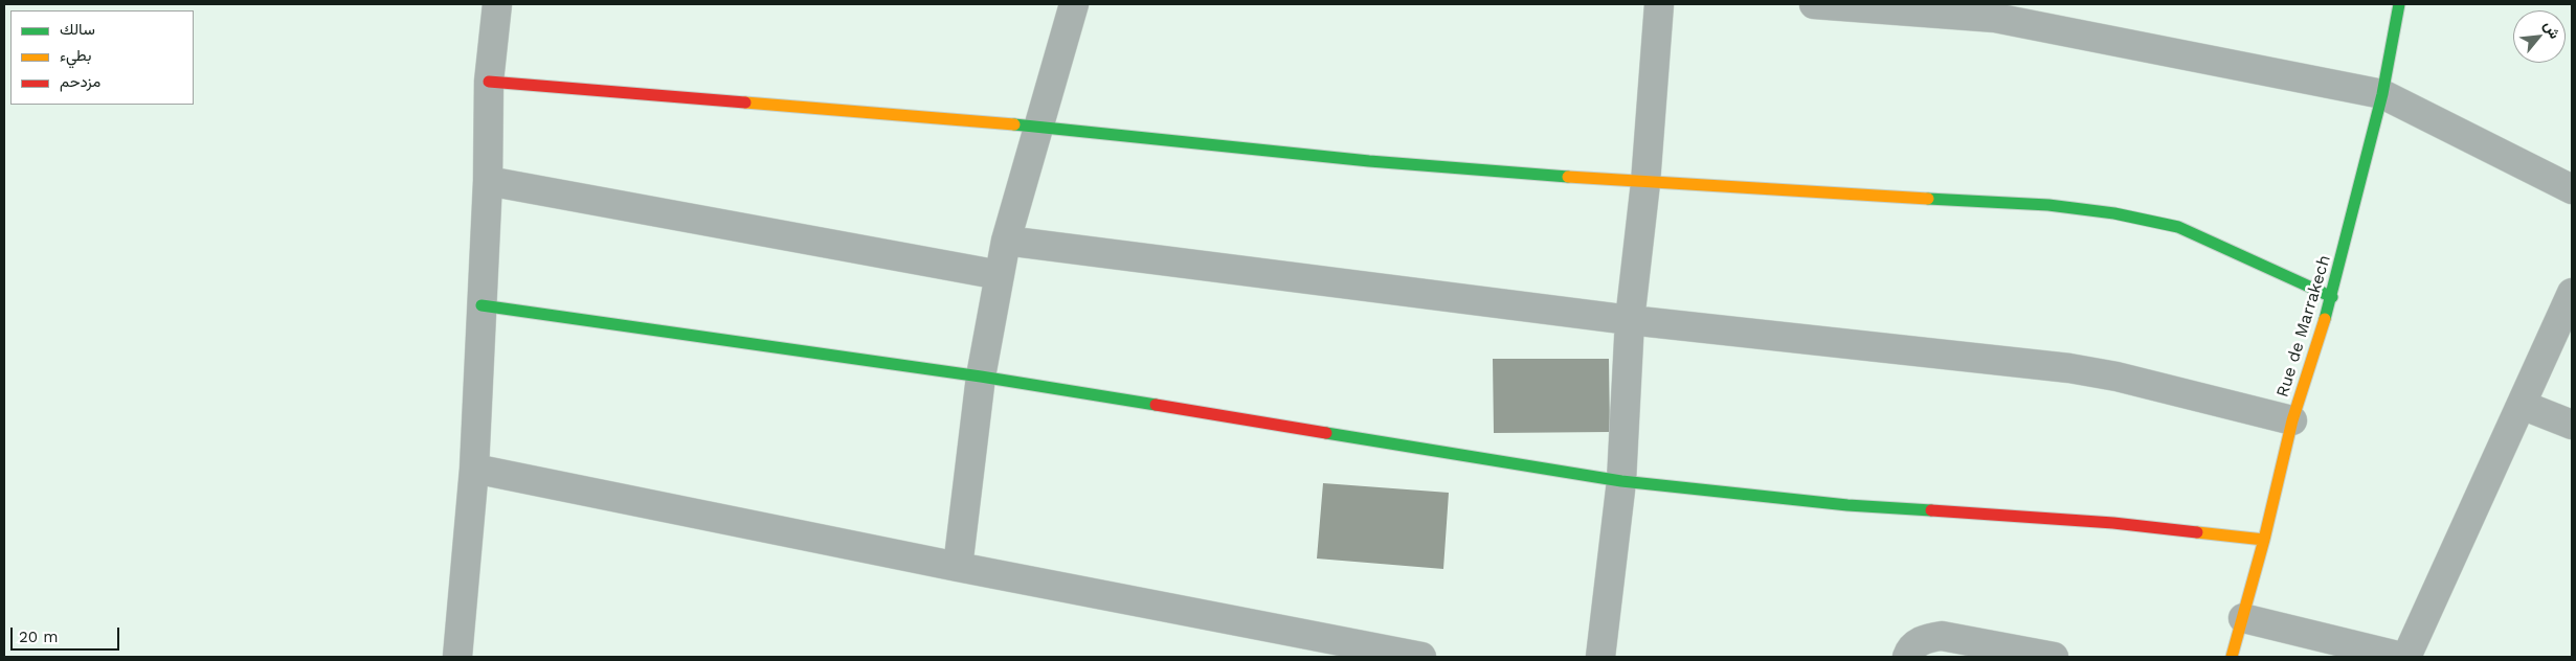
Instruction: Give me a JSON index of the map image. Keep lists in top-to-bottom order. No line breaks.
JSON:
{"streets":{"street":["Rue de Marrakech"]},"legend":["سالك","بطيء","مزدحم"],"scale_bar":"20 m","north":"top right"}
